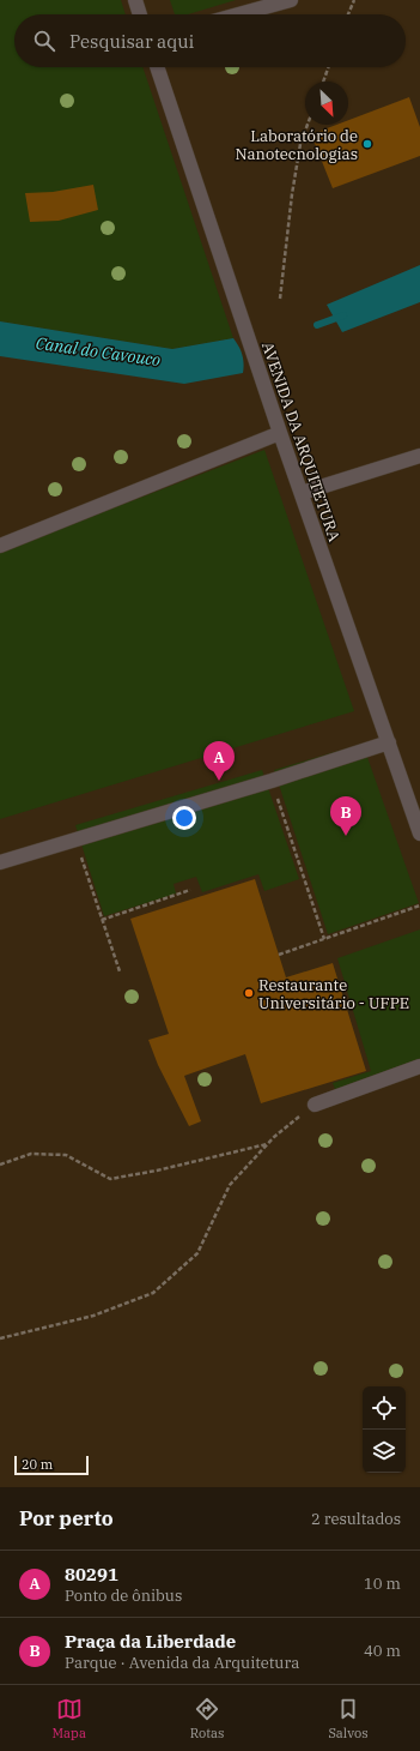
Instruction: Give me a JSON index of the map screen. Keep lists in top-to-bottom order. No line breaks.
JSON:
{"streets":{"street":["AVENIDA DA ARQUITETURA"]},"water":["Canal do Cavouco"],"places":["Laboratório de Nanotecnologias","Restaurante Universitário - UFPE"],"scale_bar":"20 m","north":"bottom right","page":{"search":"Pesquisar aqui","pins":["A","B"],"scale":"20 m","heading":["Por perto","2 resultados"],"list":[{"mark":"A","name":"80291","note":"Ponto de ônibus","value":"10 m"},{"mark":"B","name":"Praça da Liberdade","note":"Parque · Avenida da Arquitetura","value":"40 m"}],"nav":["Mapa","Rotas","Salvos"]}}
